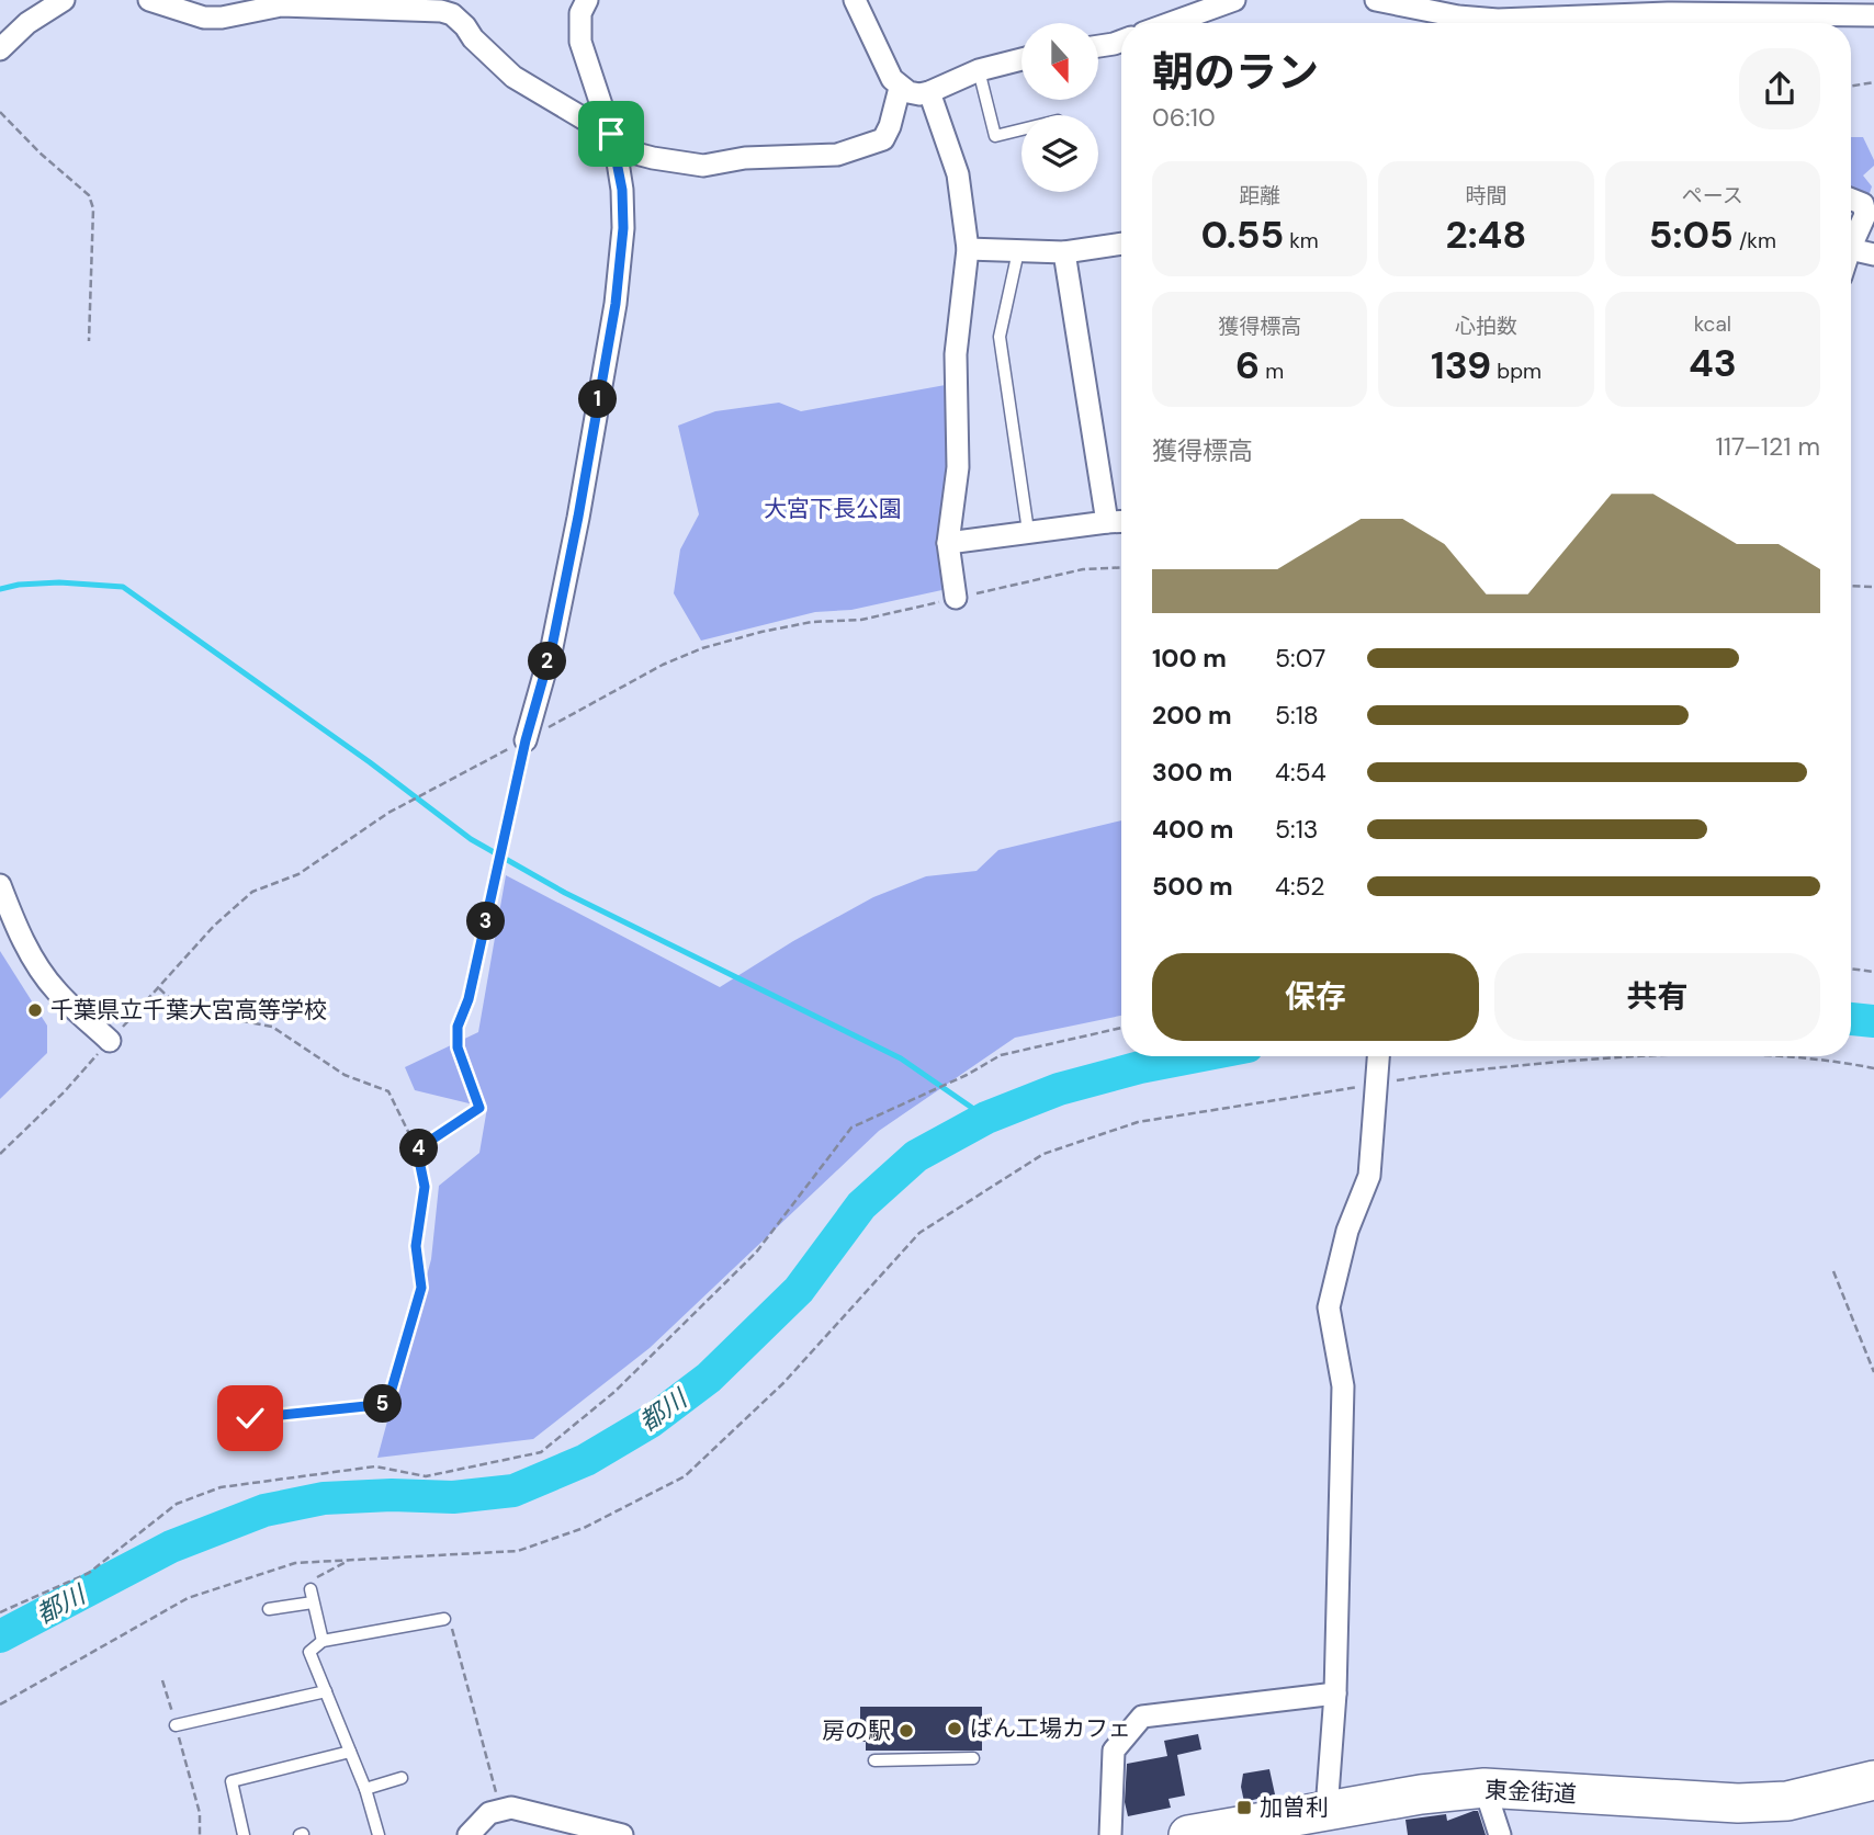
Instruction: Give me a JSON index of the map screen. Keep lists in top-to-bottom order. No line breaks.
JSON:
{"streets":{"highway":["東金街道"]},"water":["都川"],"parks":["大宮下長公園"],"places":{"other":["千葉県立千葉大宮高等学校","ばん工場カフェ","房の駅"],"transit":["加曽利"]},"north":"bottom","page":{"heading":["朝のラン","06:10"],"stats":[["距離","0.55 km"],["時間","2:48"],["ペース","5:05 /km"],["獲得標高","6 m"],["心拍数","139 bpm"],["kcal","43"]],"pins":["1","2","3","4","5"],"chart":["獲得標高","117–121 m"],"list":[{"name":"100 m","note":"5:07"},{"name":"200 m","note":"5:18"},{"name":"300 m","note":"4:54"},{"name":"400 m","note":"5:13"},{"name":"500 m","note":"4:52"}],"buttons":["保存","共有"]}}
